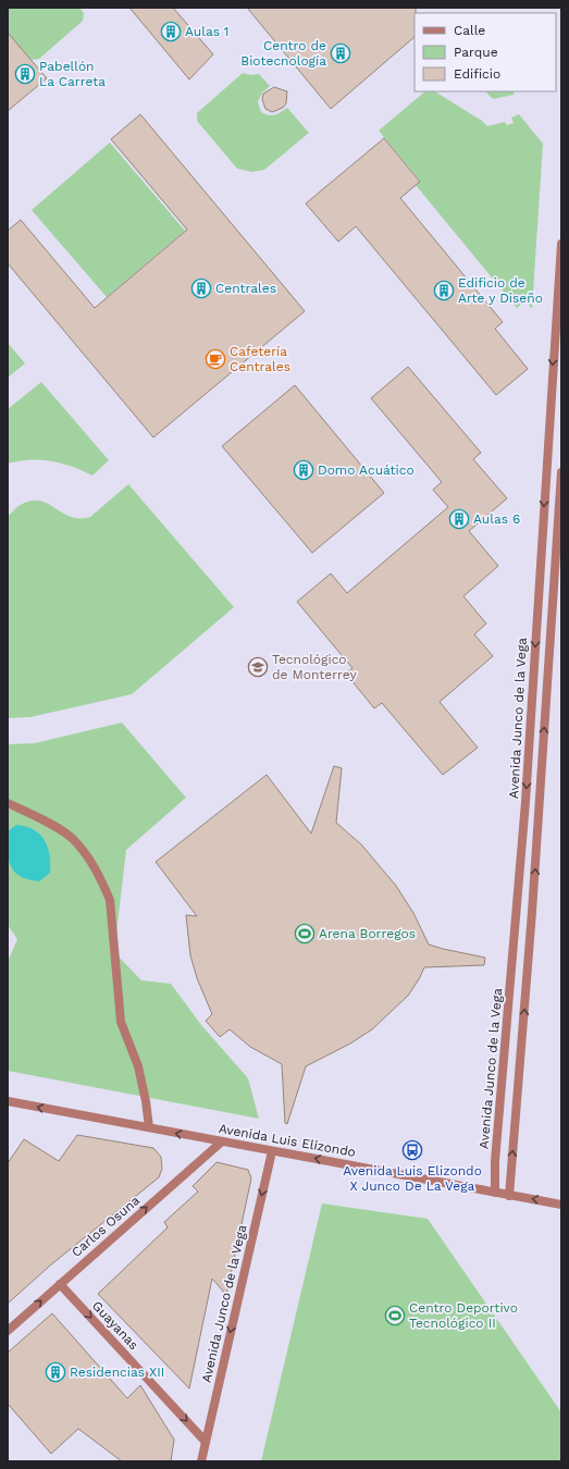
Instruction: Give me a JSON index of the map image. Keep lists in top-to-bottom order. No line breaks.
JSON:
{"streets":{"street":["Avenida Junco de la Vega","Avenida Luis Elizondo","Carlos Osuna","Guayanas"]},"crossings":[["Avenida Junco de la Vega","Avenida Luis Elizondo"],["Avenida Junco de la Vega","Guayanas"],["Avenida Luis Elizondo","Carlos Osuna"],["Carlos Osuna","Guayanas"]],"one_way":["Avenida Luis Elizondo","Carlos Osuna","Guayanas"],"places":{"building":["Aulas 1","Centro de Biotecnología","Pabellón La Carreta","Centrales","Edificio de Arte y Diseño","Domo Acuático","Aulas 6","Residencias XII"],"cafe":["Cafetería Centrales"],"school or university":["Tecnológico de Monterrey"],"sports":["Arena Borregos","Centro Deportivo Tecnológico II"],"bus stop":["Avenida Luis Elizondo X Junco De La Vega"]},"legend":["Calle","Parque","Edificio"]}
